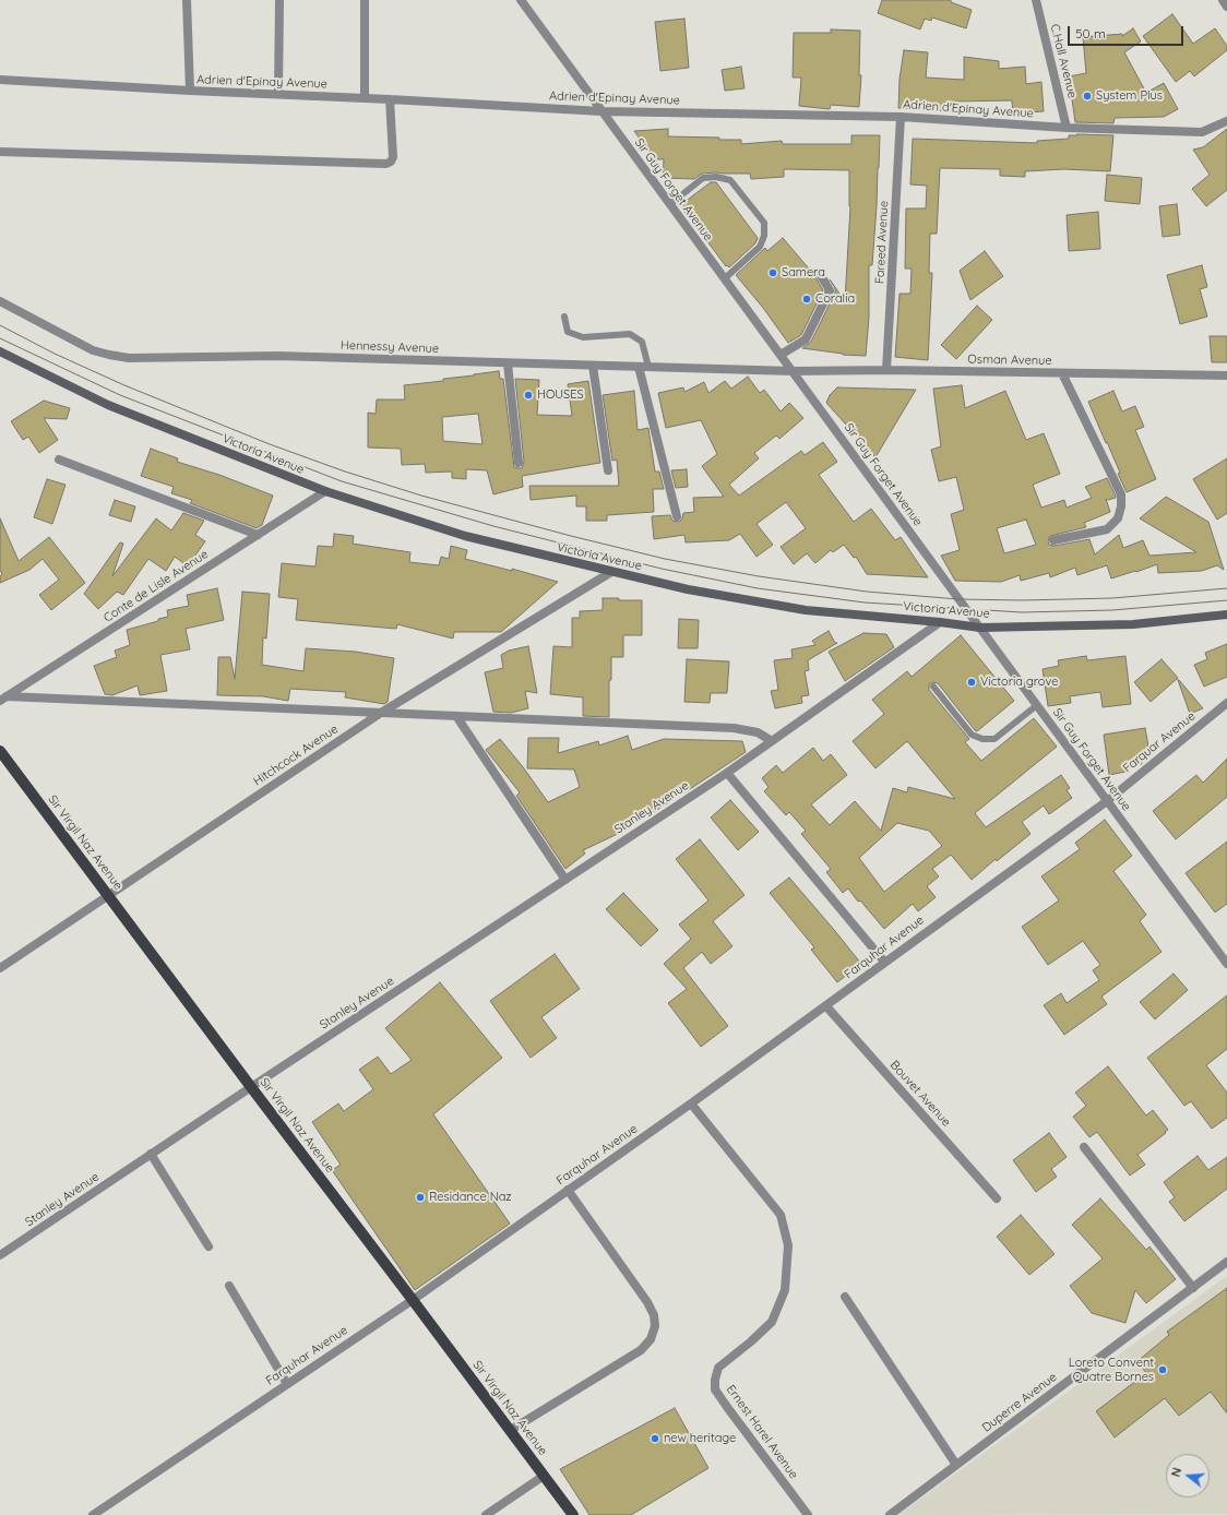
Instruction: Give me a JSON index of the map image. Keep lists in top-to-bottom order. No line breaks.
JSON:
{"streets":{"main road":["Victoria Avenue","Sir Virgil Naz Avenue"],"street":["C.Hall Avenue","Adrien d'Epinay Avenue","Sir Guy Forget Avenue","Fareed Avenue","Hennessy Avenue","Osman Avenue","Conte de Lisle Avenue","Farquar Avenue","Hitchcock Avenue","Stanley Avenue","Farquhar Avenue","Bouvet Avenue","Duperre Avenue","Ernest Harel Avenue"]},"crossings":[["C.Hall Avenue","Adrien d'Epinay Avenue"],["Adrien d'Epinay Avenue","Sir Guy Forget Avenue"],["Adrien d'Epinay Avenue","Fareed Avenue"],["Sir Guy Forget Avenue","Hennessy Avenue"],["Sir Guy Forget Avenue","Osman Avenue"],["Sir Guy Forget Avenue","Victoria Avenue"],["Sir Guy Forget Avenue","Farquar Avenue"],["Sir Guy Forget Avenue","Farquhar Avenue"],["Fareed Avenue","Osman Avenue"],["Hennessy Avenue","Osman Avenue"],["Victoria Avenue","Conte de Lisle Avenue"],["Victoria Avenue","Hitchcock Avenue"],["Victoria Avenue","Stanley Avenue"],["Farquar Avenue","Farquhar Avenue"],["Hitchcock Avenue","Sir Virgil Naz Avenue"],["Stanley Avenue","Sir Virgil Naz Avenue"],["Sir Virgil Naz Avenue","Farquhar Avenue"],["Farquhar Avenue","Bouvet Avenue"],["Farquhar Avenue","Ernest Harel Avenue"]],"places":["System Plus","Samera","Coralia","HOUSES","Victoria grove","Residance Naz","Loreto Convent Quatre Bornes","new heritage"],"scale_bar":"50 m","north":"left"}
